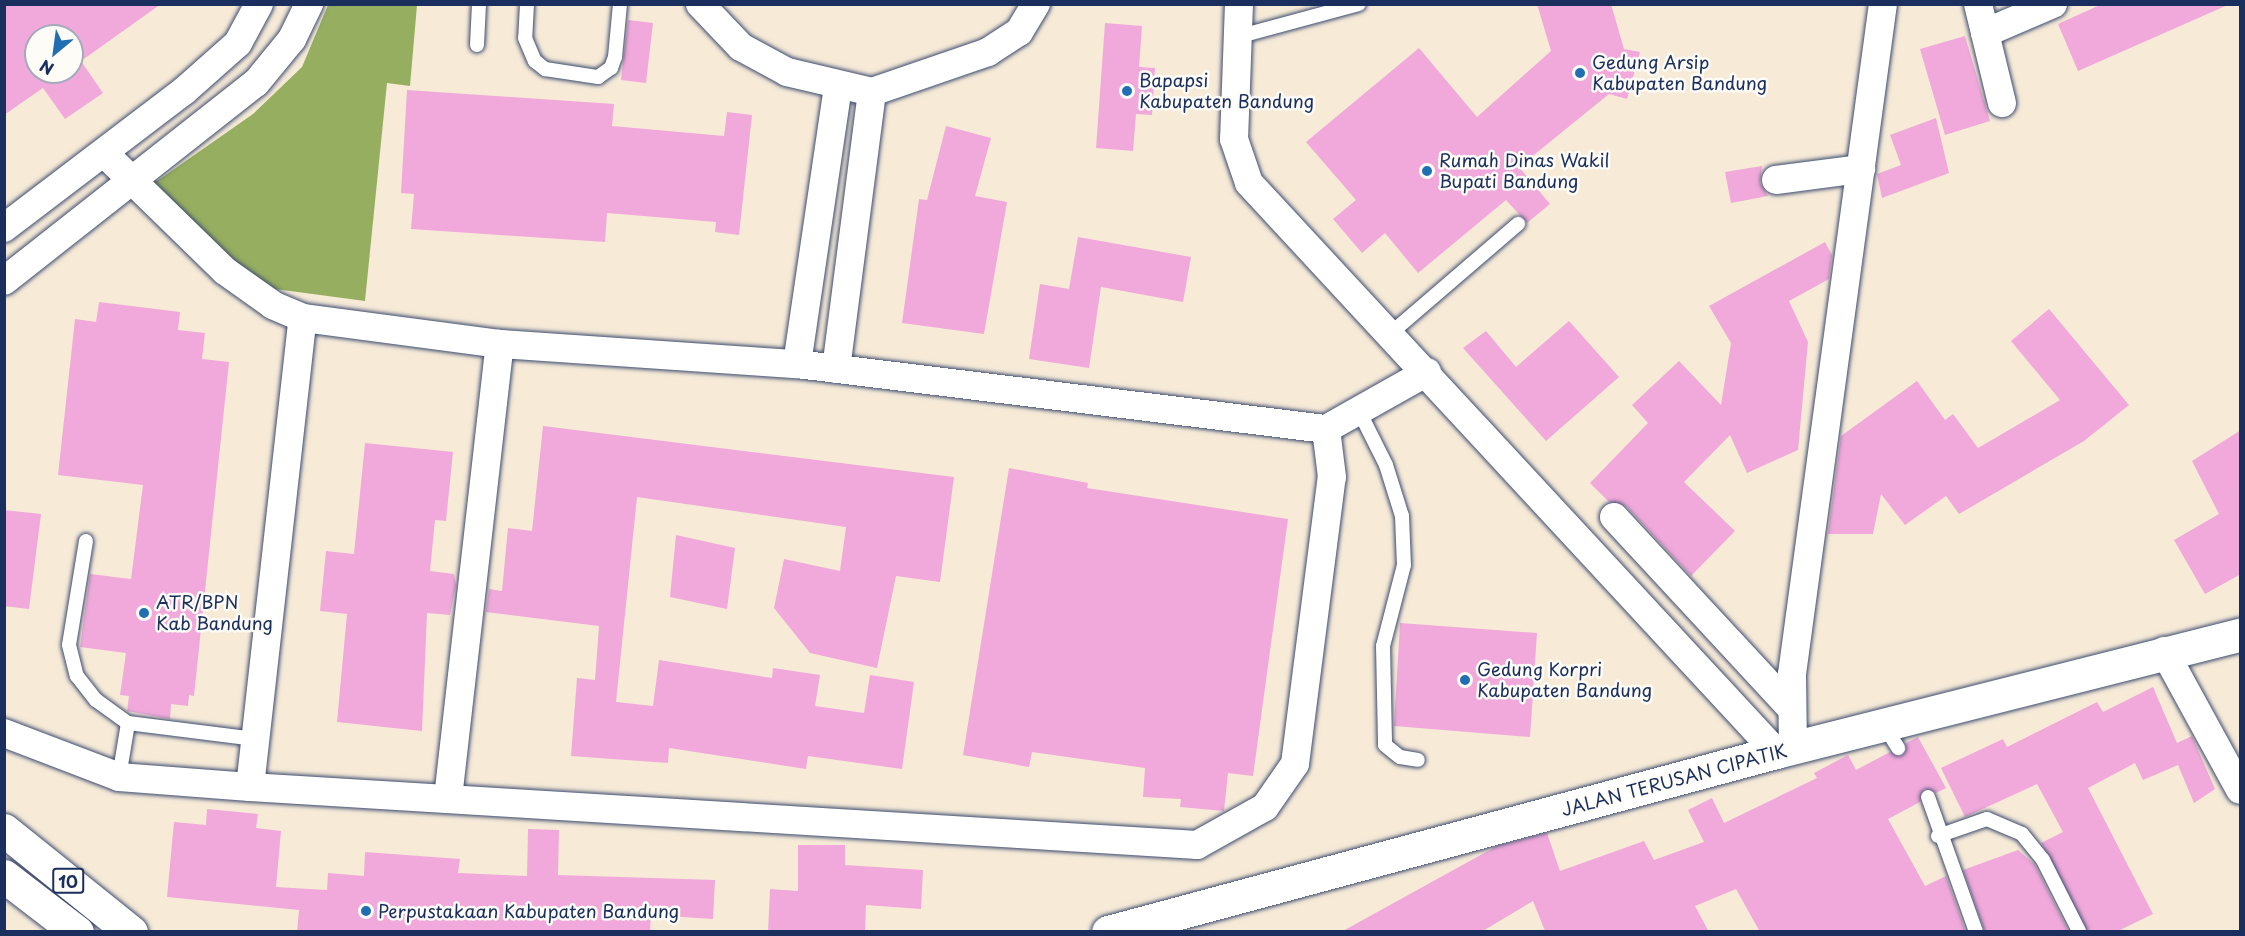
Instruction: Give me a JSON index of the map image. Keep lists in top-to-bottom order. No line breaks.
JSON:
{"streets":{"main road":["JALAN TERUSAN CIPATIK","10"]},"places":["Gedung Arsip Kabupaten Bandung","Bapapsi Kabupaten Bandung","Rumah Dinas Wakil Bupati Bandung","ATR/BPN Kab Bandung","Gedung Korpri Kabupaten Bandung","Perpustakaan Kabupaten Bandung"],"north":"bottom left"}
